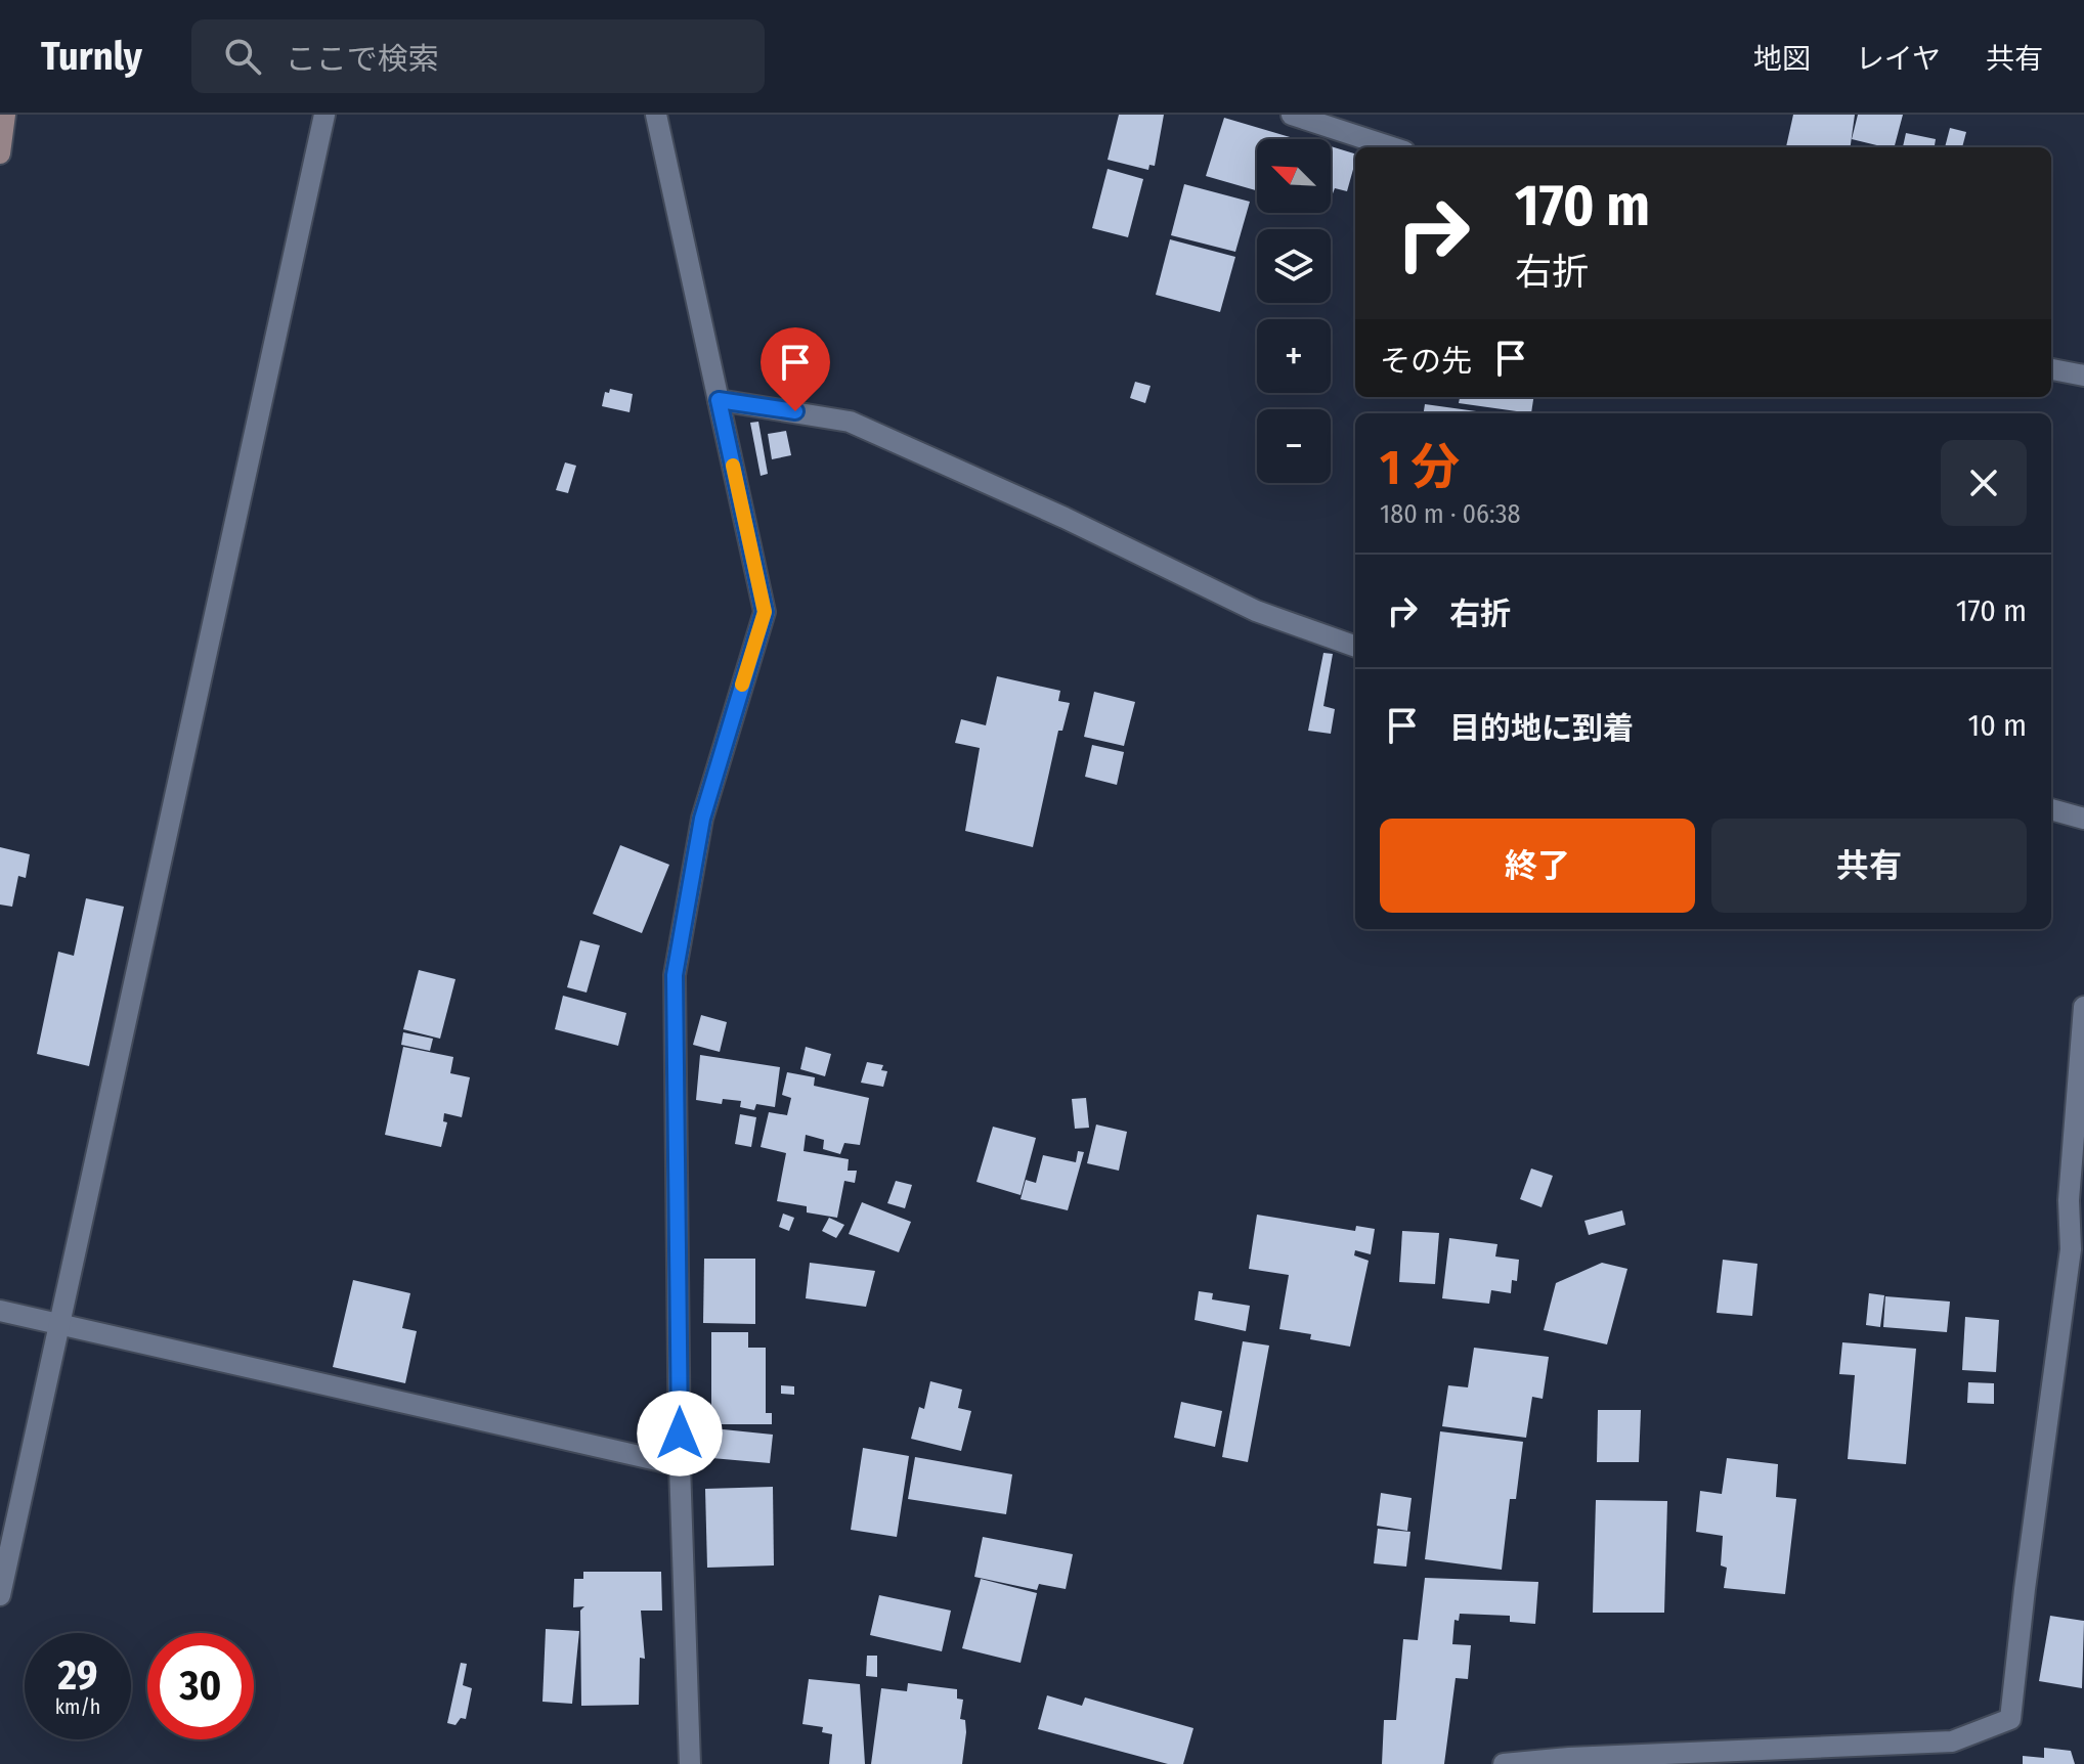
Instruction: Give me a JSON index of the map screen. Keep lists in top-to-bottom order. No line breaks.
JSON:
{"north":"top left","page":{"header":"Turnly","search":"ここで検索","nav":["地図","レイヤ","共有"],"map_buttons":["+","−"],"turn":["170 m","右折"],"then":"その先","heading":["1 分","180 m · 06:38"],"list":[{"name":"右折","value":"170 m"},{"name":"目的地に到着","value":"10 m"}],"buttons":["終了","共有"],"speed":"29 km/h","limit":"30"}}
